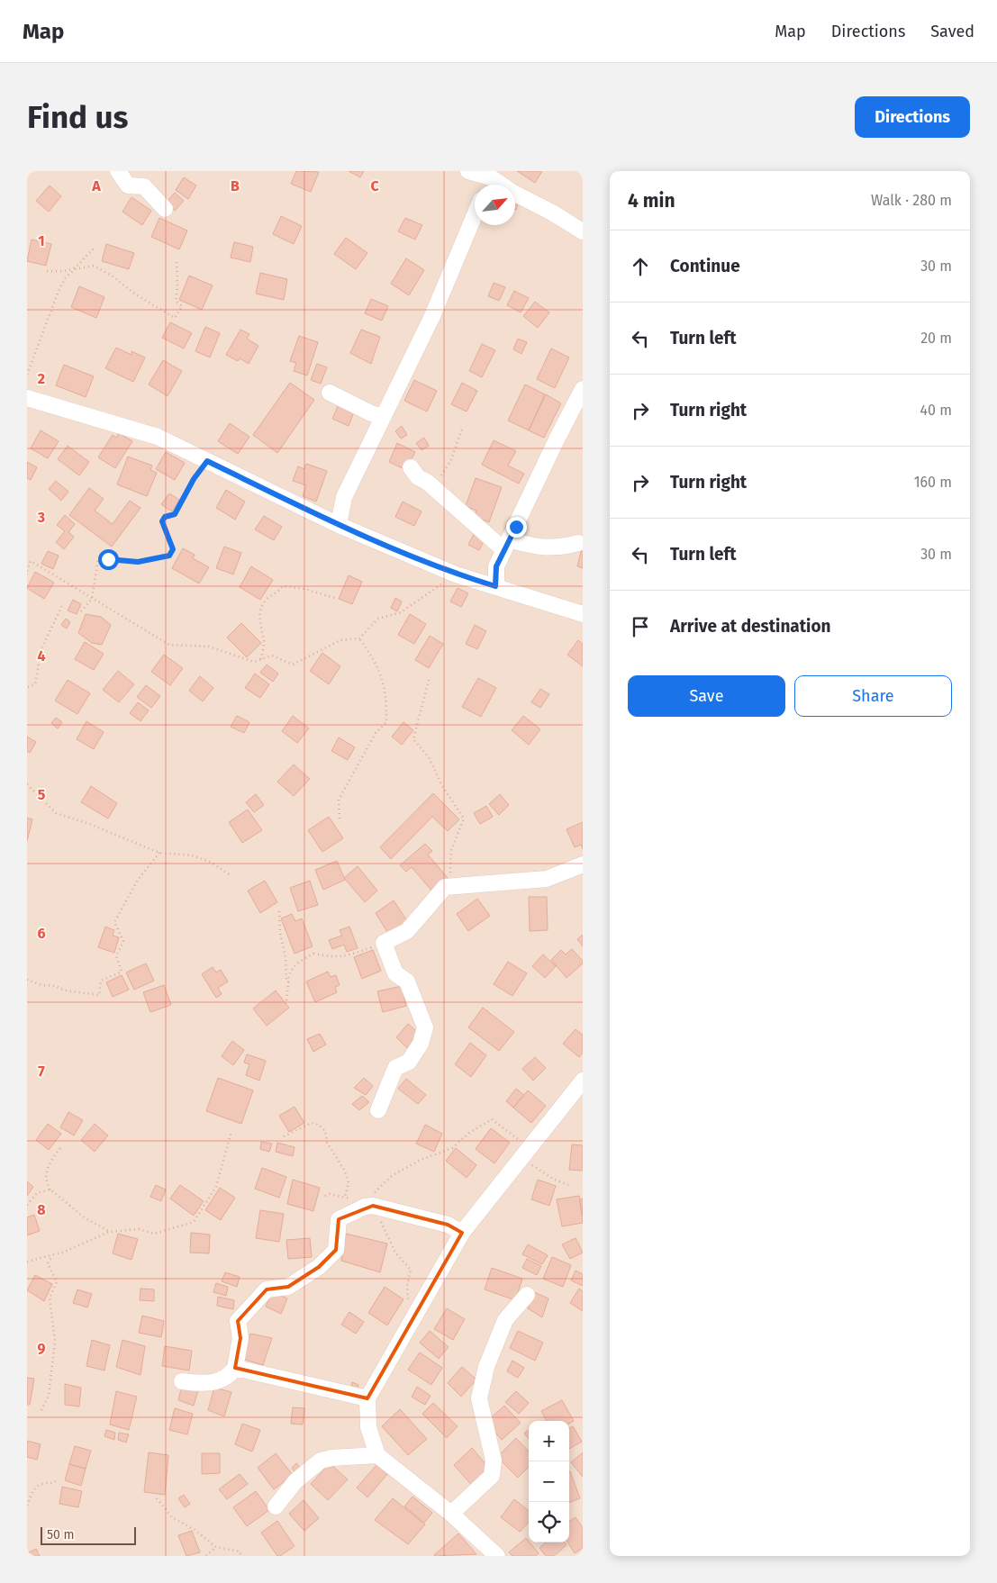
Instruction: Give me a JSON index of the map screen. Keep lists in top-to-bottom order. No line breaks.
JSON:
{"scale_bar":"50 m","north":"top right","page":{"header":"Map","nav":["Map","Directions","Saved"],"buttons":["Directions",["Save","Share"]],"title":"Find us","heading":["4 min","Walk · 280 m"],"list":[["Continue","30 m"],["Turn left","20 m"],["Turn right","40 m"],["Turn right","160 m"],["Turn left","30 m"],"Arrive at destination"],"map_buttons":["+","−"],"scale":"50 m"},"grid":{"columns":["A","B","C"],"rows":["1","2","3","4","5","6","7","8","9"]}}
